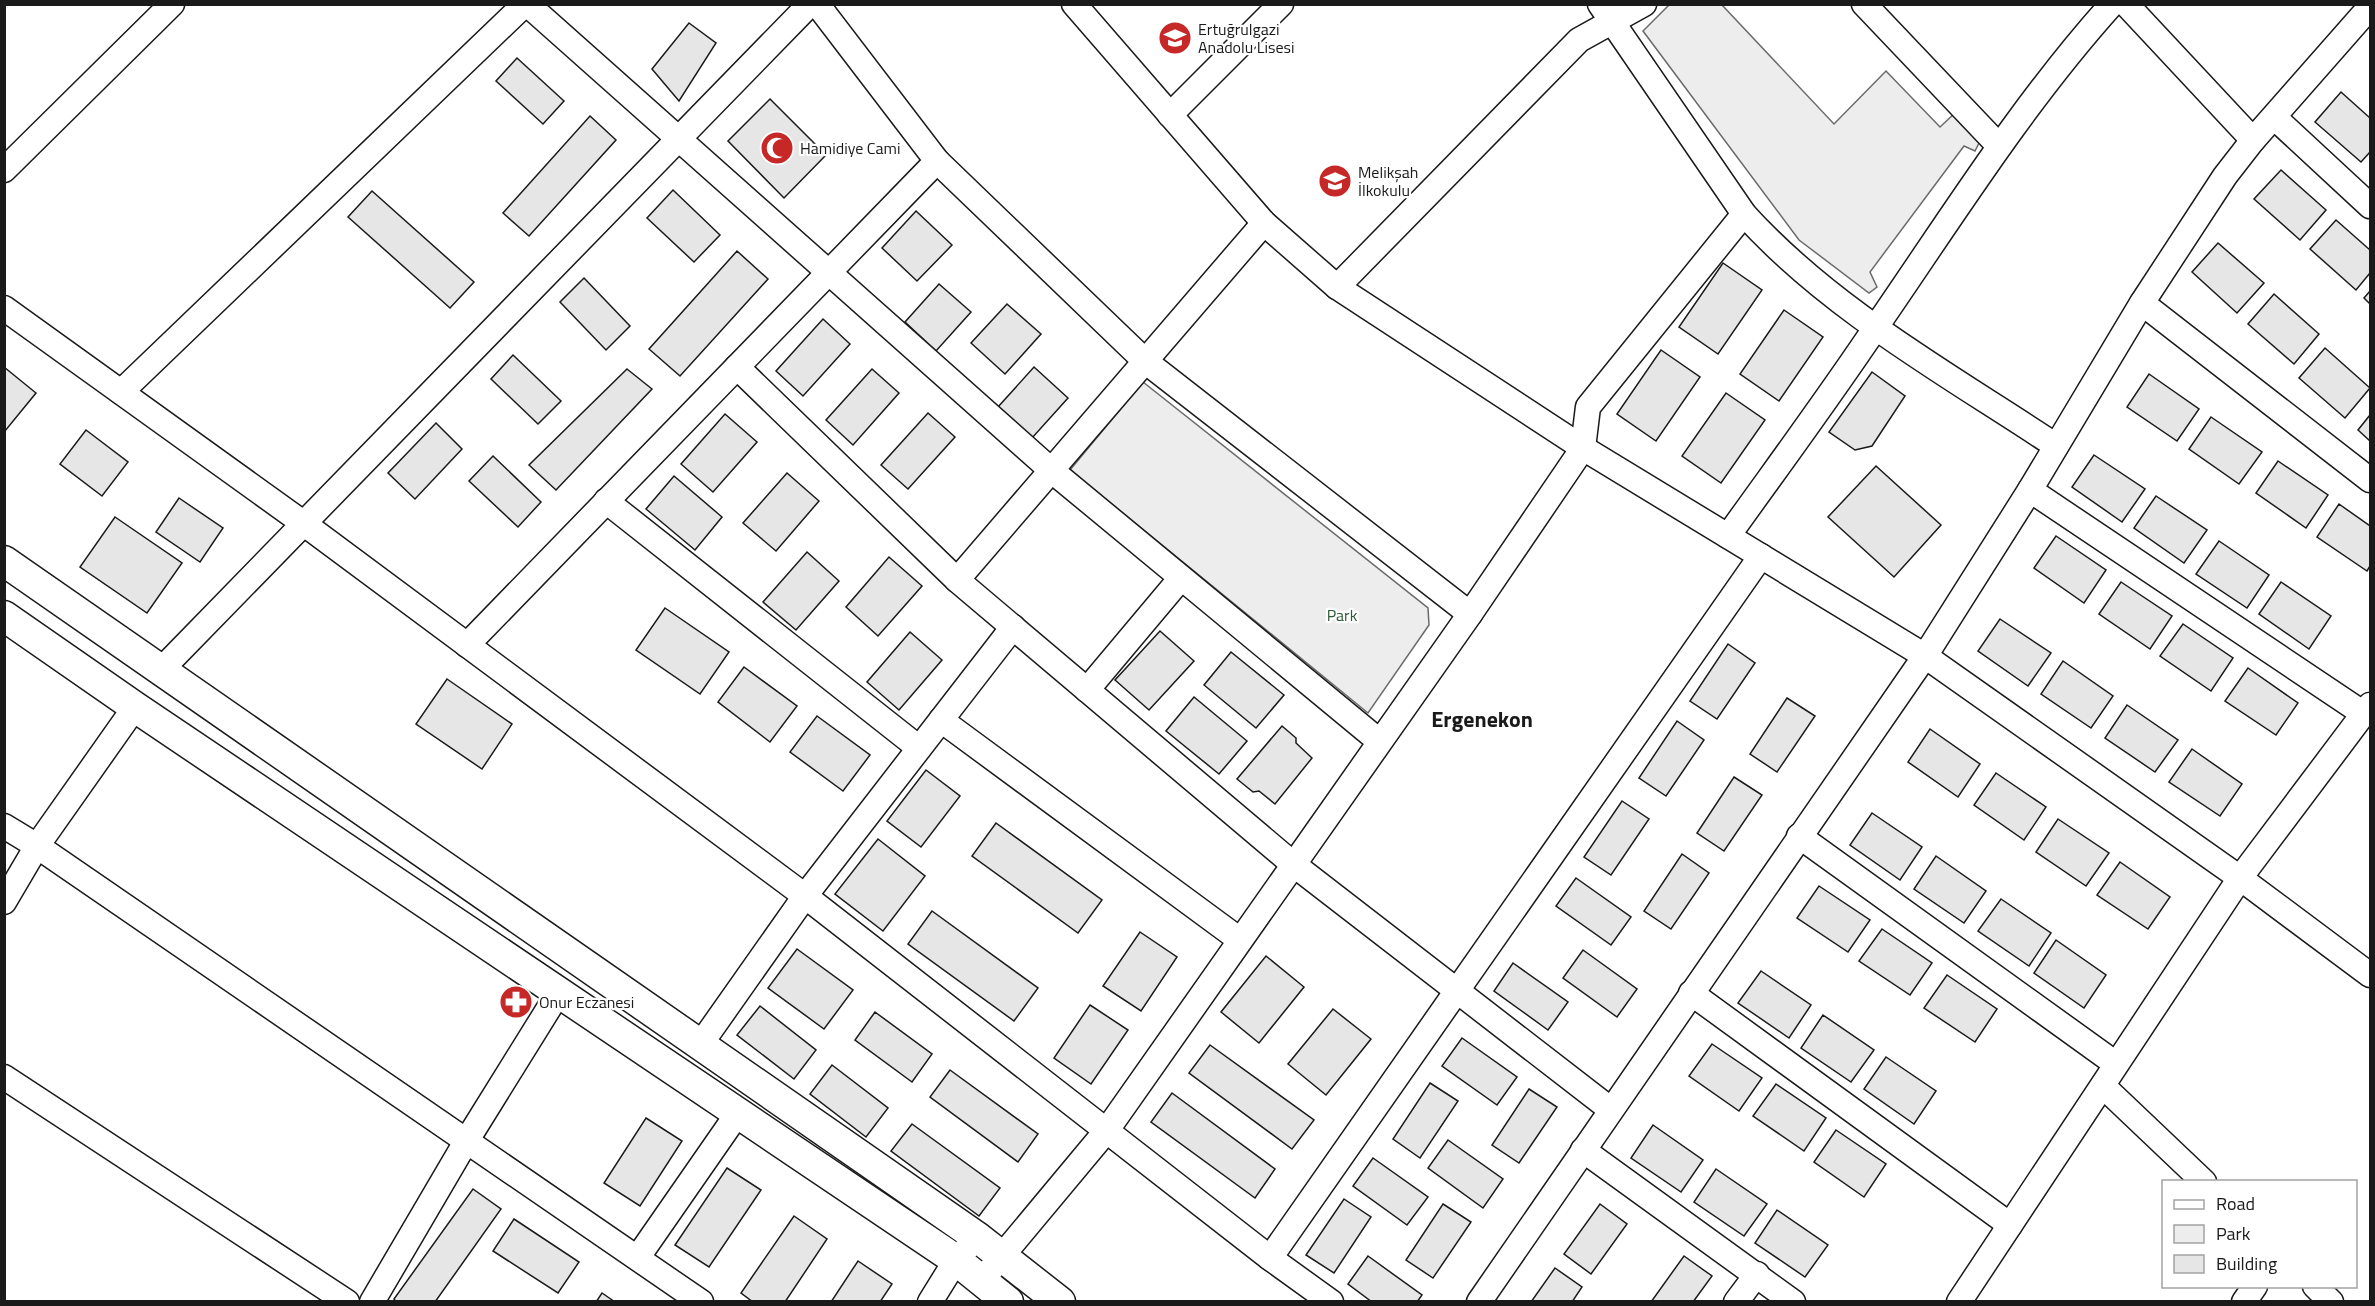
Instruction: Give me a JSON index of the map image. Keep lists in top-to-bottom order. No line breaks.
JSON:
{"districts":["Ergenekon"],"parks":["Park"],"places":{"school or university":["Ertuğrulgazi Anadolu Lisesi","Melikşah İlkokulu"],"mosque":["Hamidiye Cami"],"pharmacy":["Onur Eczanesi"]},"legend":["Road","Park","Building"]}
